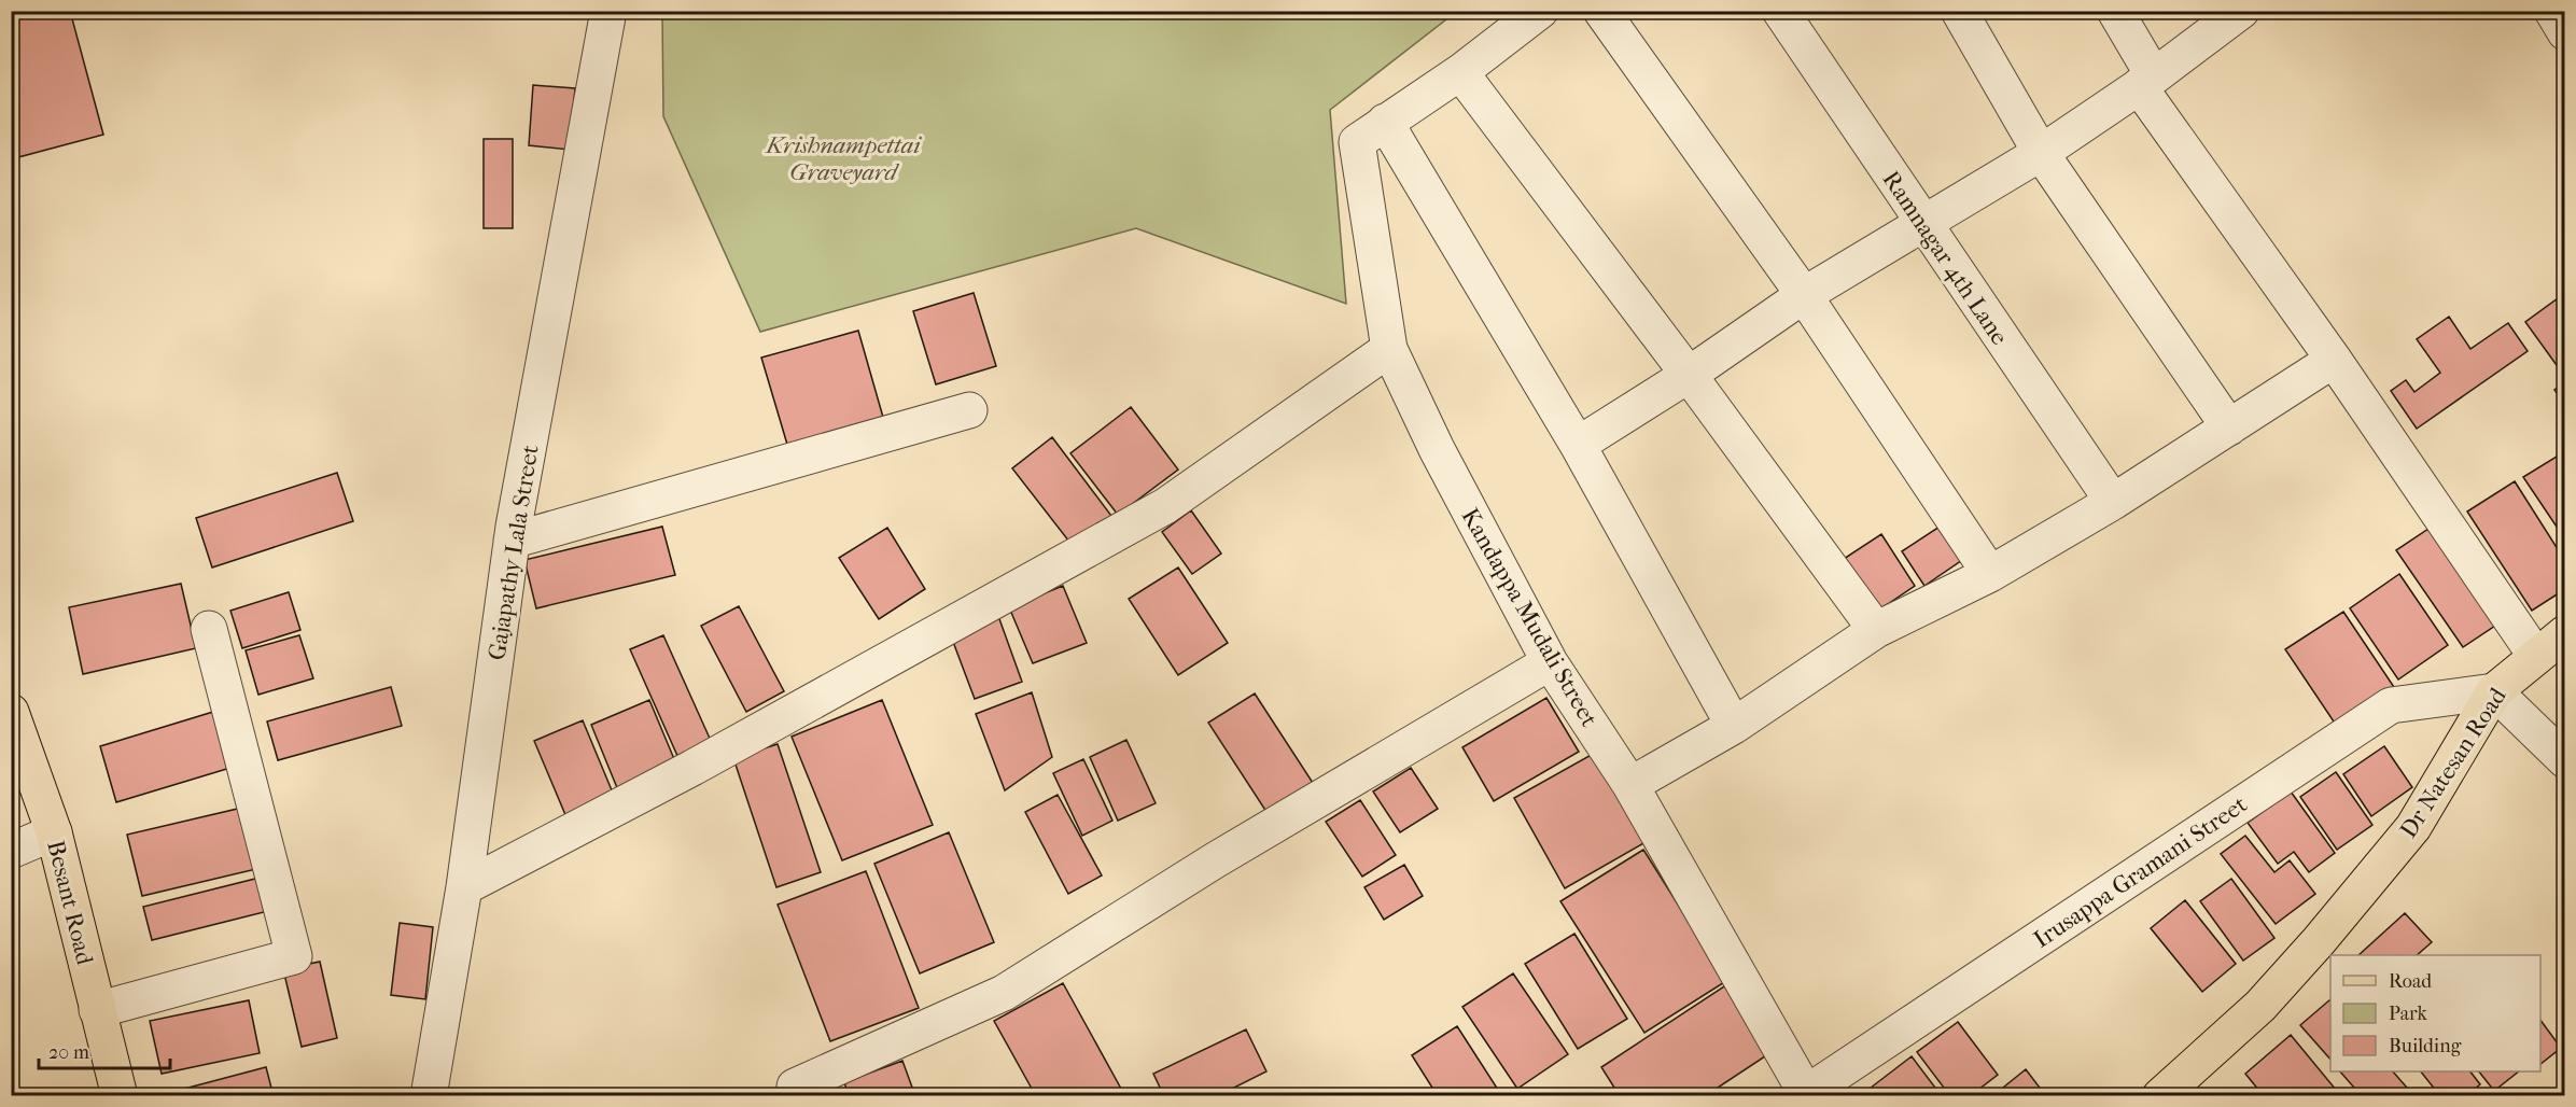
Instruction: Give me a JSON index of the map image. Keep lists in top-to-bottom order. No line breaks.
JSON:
{"streets":{"main road":["Dr Natesan Road","Besant Road"],"street":["Ramnagar 4th Lane","Gajapathy Lala Street","Kandappa Mudali Street","Irusappa Gramani Street"]},"crossings":[["Kandappa Mudali Street","Irusappa Gramani Street"],["Dr Natesan Road","Irusappa Gramani Street"]],"parks":["Krishnampettai Graveyard"],"legend":["Road","Park","Building"],"scale_bar":"20 m"}
